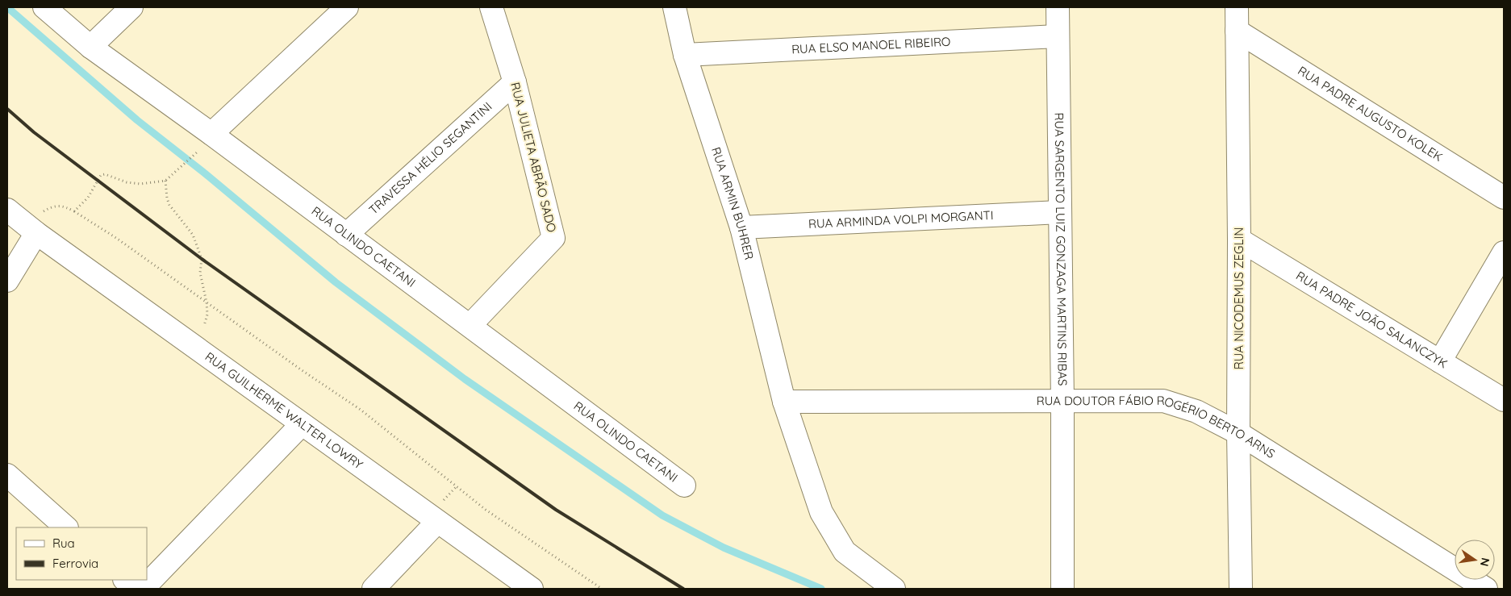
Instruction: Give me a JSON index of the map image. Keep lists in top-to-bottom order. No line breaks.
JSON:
{"streets":{"street":["RUA ELSO MANOEL RIBEIRO","RUA PADRE AUGUSTO KOLEK","RUA JULIETA ABRÃO SADO","TRAVESSA HÉLIO SEGANTINI","RUA ARMIN BUHRER","RUA ARMINDA VOLPI MORGANTI","RUA OLINDO CAETANI","RUA SARGENTO LUIZ GONZAGA MARTINS RIBAS","RUA NICODEMUS ZEGLIN","RUA PADRE JOÃO SALANCZYK","RUA GUILHERME WALTER LOWRY","RUA DOUTOR FÁBIO ROGÉRIO BERTO ARNS"]},"crossings":[["RUA ELSO MANOEL RIBEIRO","RUA ARMIN BUHRER"],["RUA ELSO MANOEL RIBEIRO","RUA SARGENTO LUIZ GONZAGA MARTINS RIBAS"],["RUA PADRE AUGUSTO KOLEK","RUA NICODEMUS ZEGLIN"],["RUA JULIETA ABRÃO SADO","TRAVESSA HÉLIO SEGANTINI"],["RUA JULIETA ABRÃO SADO","RUA OLINDO CAETANI"],["TRAVESSA HÉLIO SEGANTINI","RUA OLINDO CAETANI"],["RUA ARMIN BUHRER","RUA ARMINDA VOLPI MORGANTI"],["RUA ARMIN BUHRER","RUA DOUTOR FÁBIO ROGÉRIO BERTO ARNS"],["RUA ARMINDA VOLPI MORGANTI","RUA SARGENTO LUIZ GONZAGA MARTINS RIBAS"],["RUA SARGENTO LUIZ GONZAGA MARTINS RIBAS","RUA DOUTOR FÁBIO ROGÉRIO BERTO ARNS"],["RUA NICODEMUS ZEGLIN","RUA PADRE JOÃO SALANCZYK"],["RUA NICODEMUS ZEGLIN","RUA DOUTOR FÁBIO ROGÉRIO BERTO ARNS"]],"legend":["Rua","Ferrovia"],"north":"right"}
